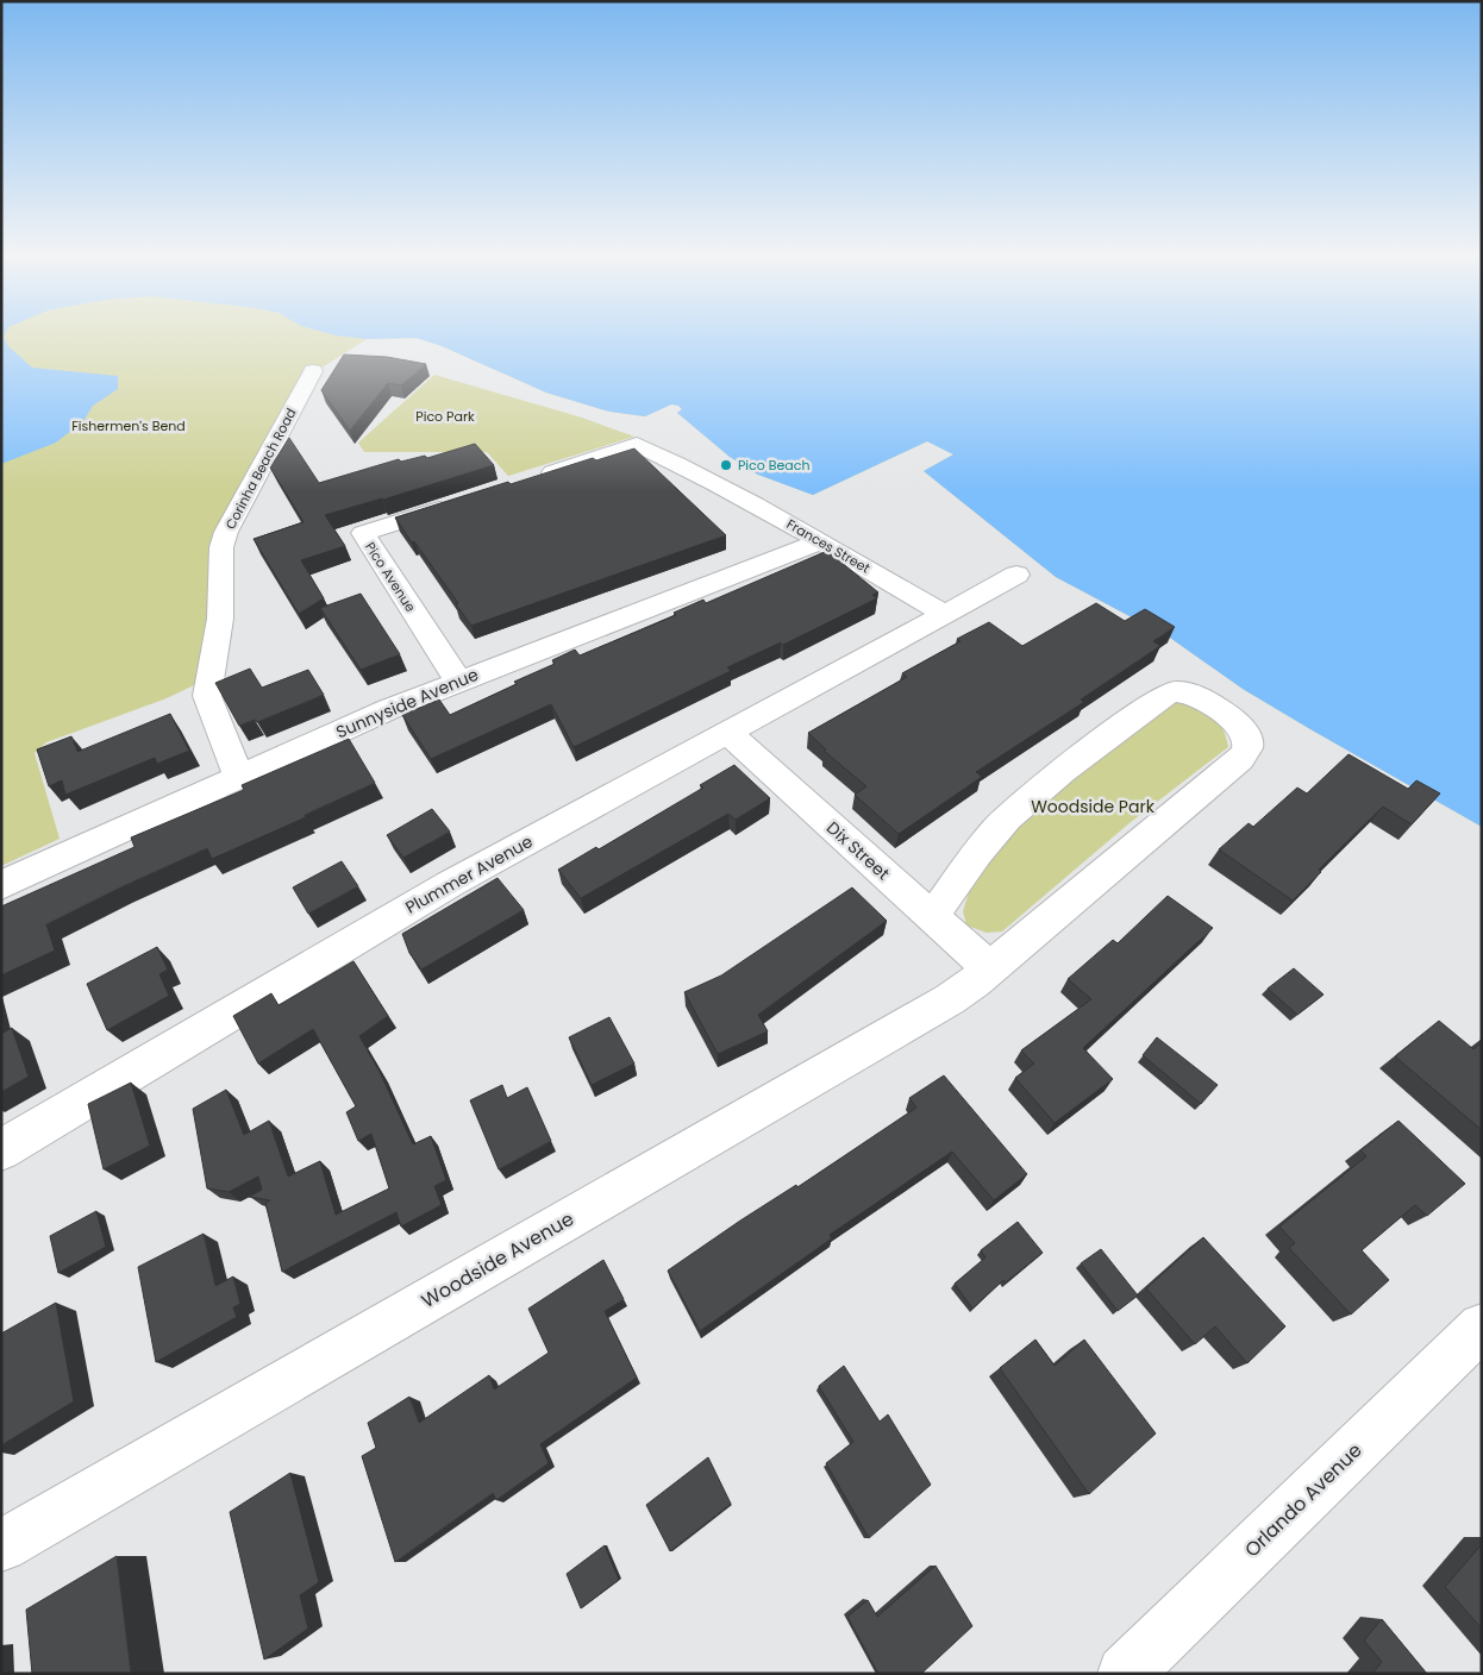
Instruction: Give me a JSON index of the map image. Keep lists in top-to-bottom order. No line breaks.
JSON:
{"streets":{"street":["Corinha Beach Road","Frances Street","Pico Avenue","Sunnyside Avenue","Dix Street","Plummer Avenue","Woodside Avenue","Orlando Avenue"]},"crossings":[["Corinha Beach Road","Sunnyside Avenue"],["Frances Street","Sunnyside Avenue"],["Frances Street","Plummer Avenue"],["Pico Avenue","Sunnyside Avenue"],["Dix Street","Plummer Avenue"],["Dix Street","Woodside Avenue"]],"parks":["Pico Park","Fishermen's Bend","Woodside Park"],"places":["Pico Beach"]}
